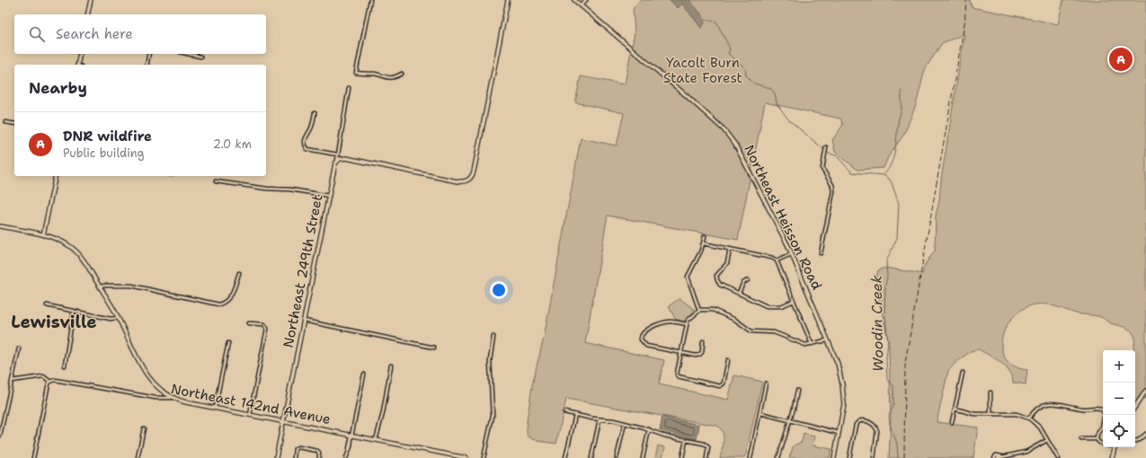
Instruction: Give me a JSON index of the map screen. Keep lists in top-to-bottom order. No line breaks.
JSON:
{"streets":{"street":["Northeast Heisson Road","Northeast 249th Street","Northeast 142nd Avenue"]},"crossings":[["Northeast 249th Street","Northeast 142nd Avenue"]],"districts":["Lewisville"],"water":["Woodin Creek"],"parks":["Yacolt Burn State Forest"],"page":{"search":"Search here","pins":"A","heading":"Nearby","list":[{"mark":"A","name":"DNR wildfire","note":"Public building","value":"2.0 km"}],"map_buttons":["+","−"]}}
